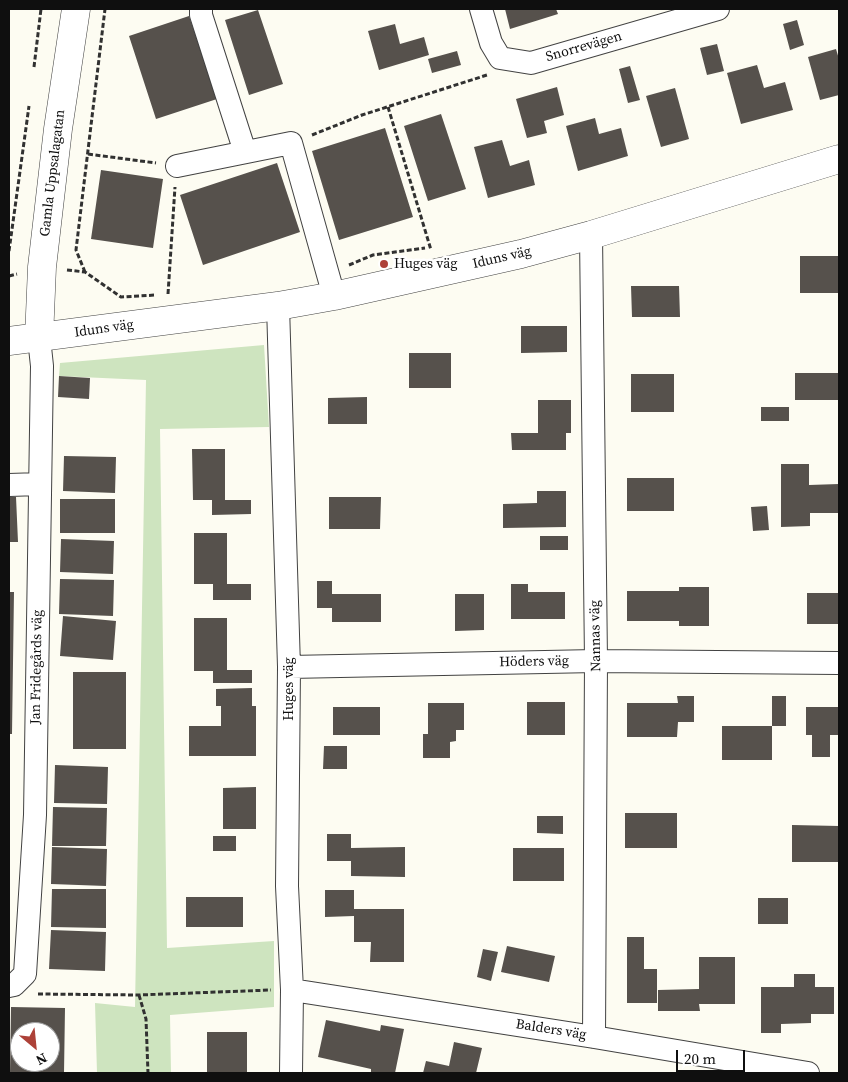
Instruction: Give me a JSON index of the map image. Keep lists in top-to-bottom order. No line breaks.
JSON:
{"streets":{"street":["Snorrevägen","Gamla Uppsalagatan","Iduns väg","Nannas väg","Höders väg","Jan Fridegårds väg","Huges väg","Balders väg"]},"crossings":[["Gamla Uppsalagatan","Iduns väg"],["Gamla Uppsalagatan","Jan Fridegårds väg"],["Iduns väg","Nannas väg"],["Iduns väg","Jan Fridegårds väg"],["Iduns väg","Huges väg"],["Nannas väg","Höders väg"],["Nannas väg","Balders väg"],["Höders väg","Huges väg"],["Huges väg","Balders väg"]],"places":["Huges väg"],"scale_bar":"20 m","north":"bottom right"}
